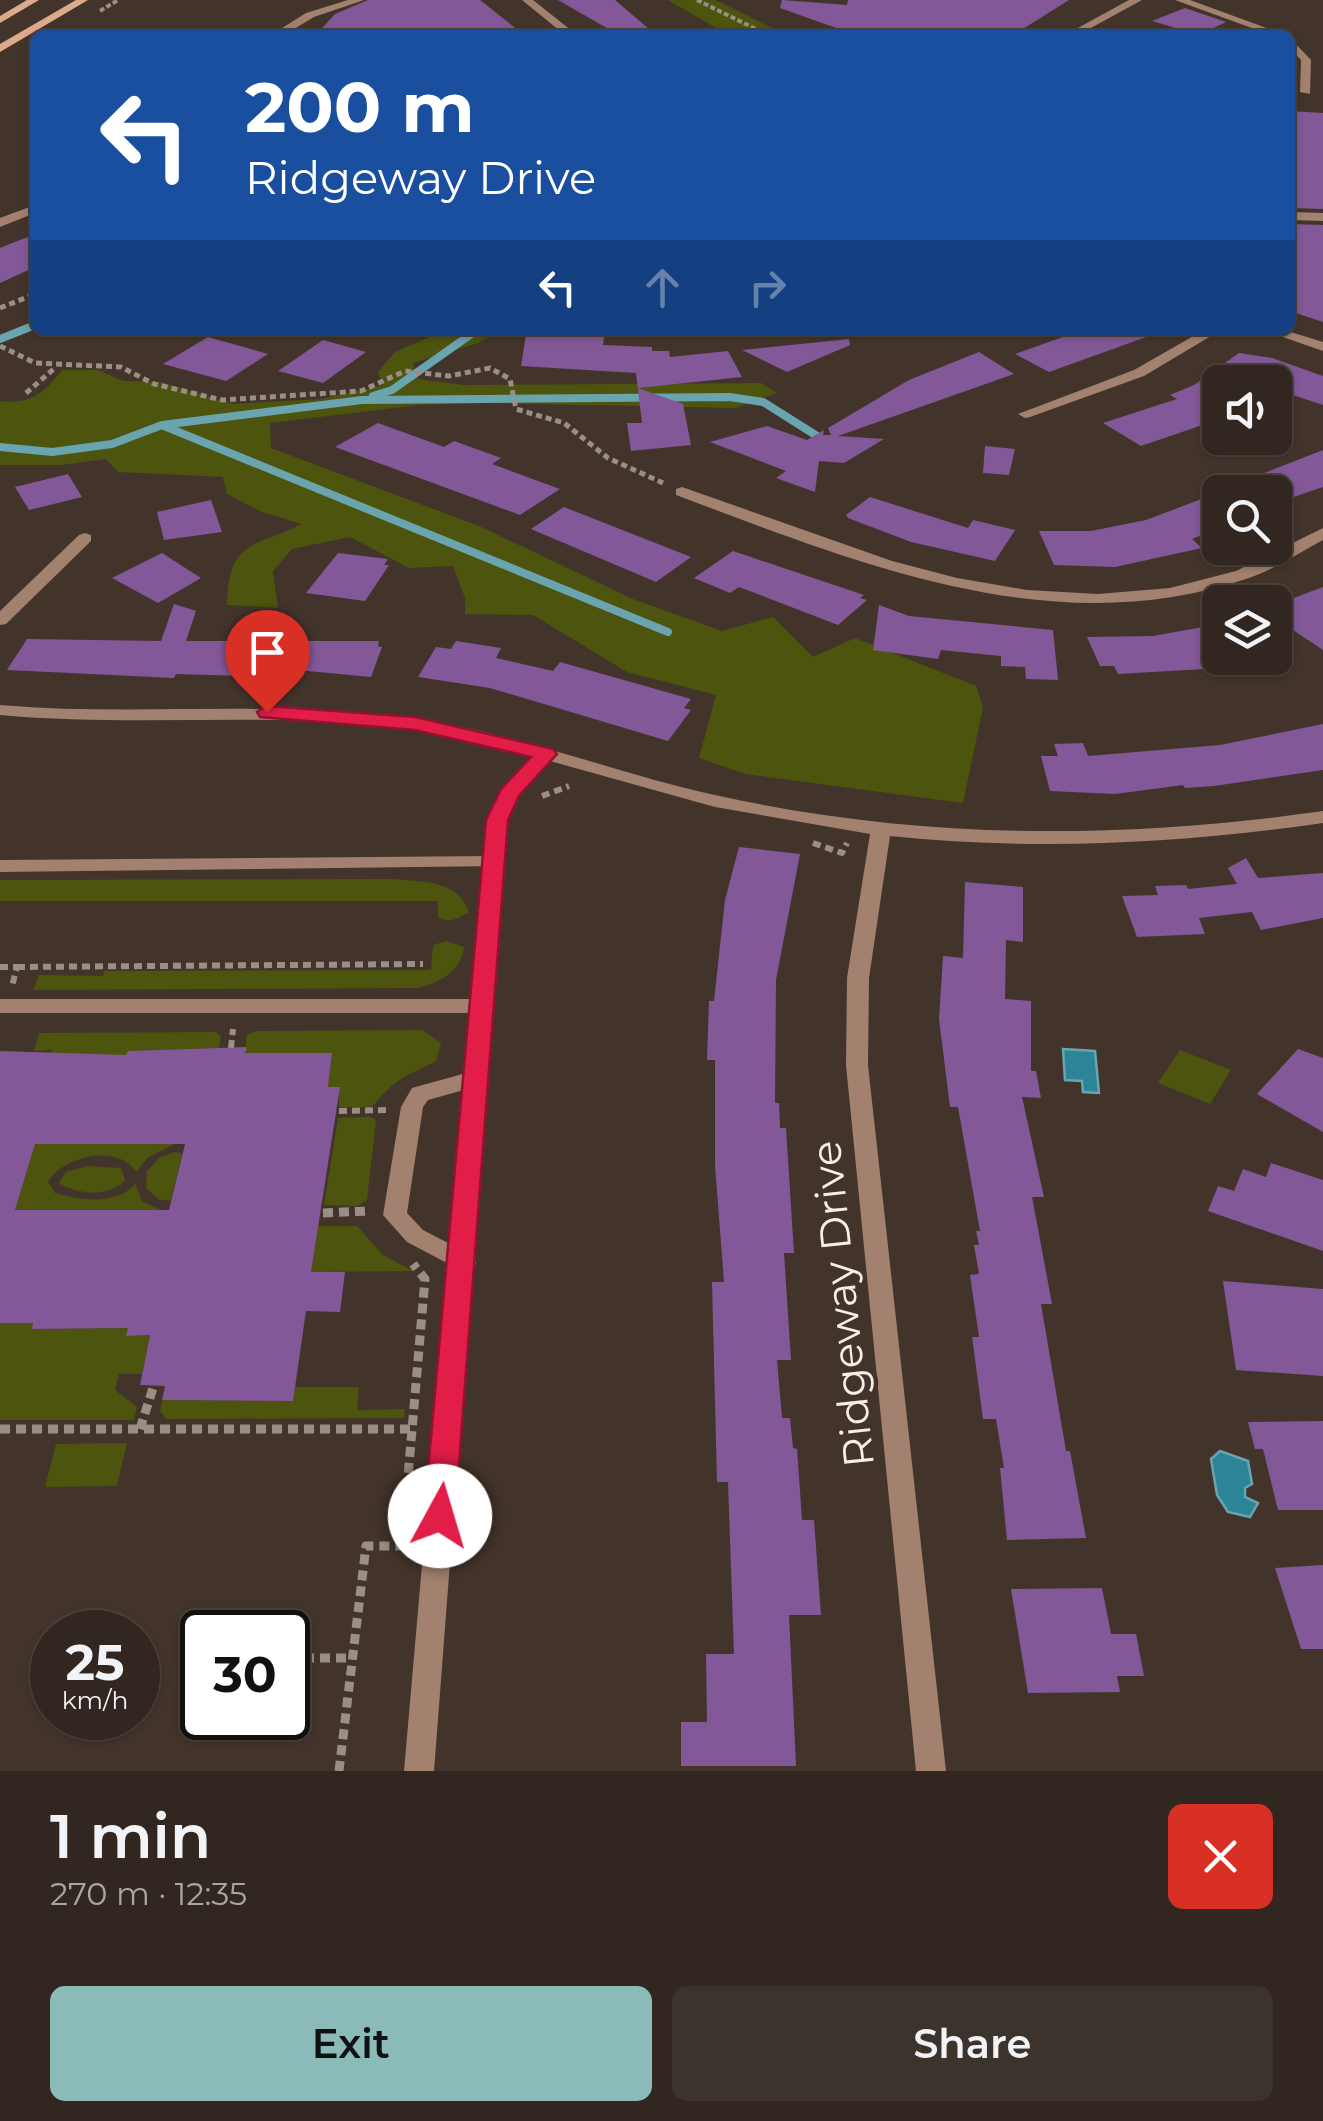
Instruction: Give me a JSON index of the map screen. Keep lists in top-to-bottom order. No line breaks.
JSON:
{"streets":{"street":["Ridgeway Drive"]},"page":{"turn":["200 m","Ridgeway Drive"],"speed":"25 km/h","limit":"30","heading":["1 min","270 m · 12:35"],"buttons":["Exit","Share"]}}
